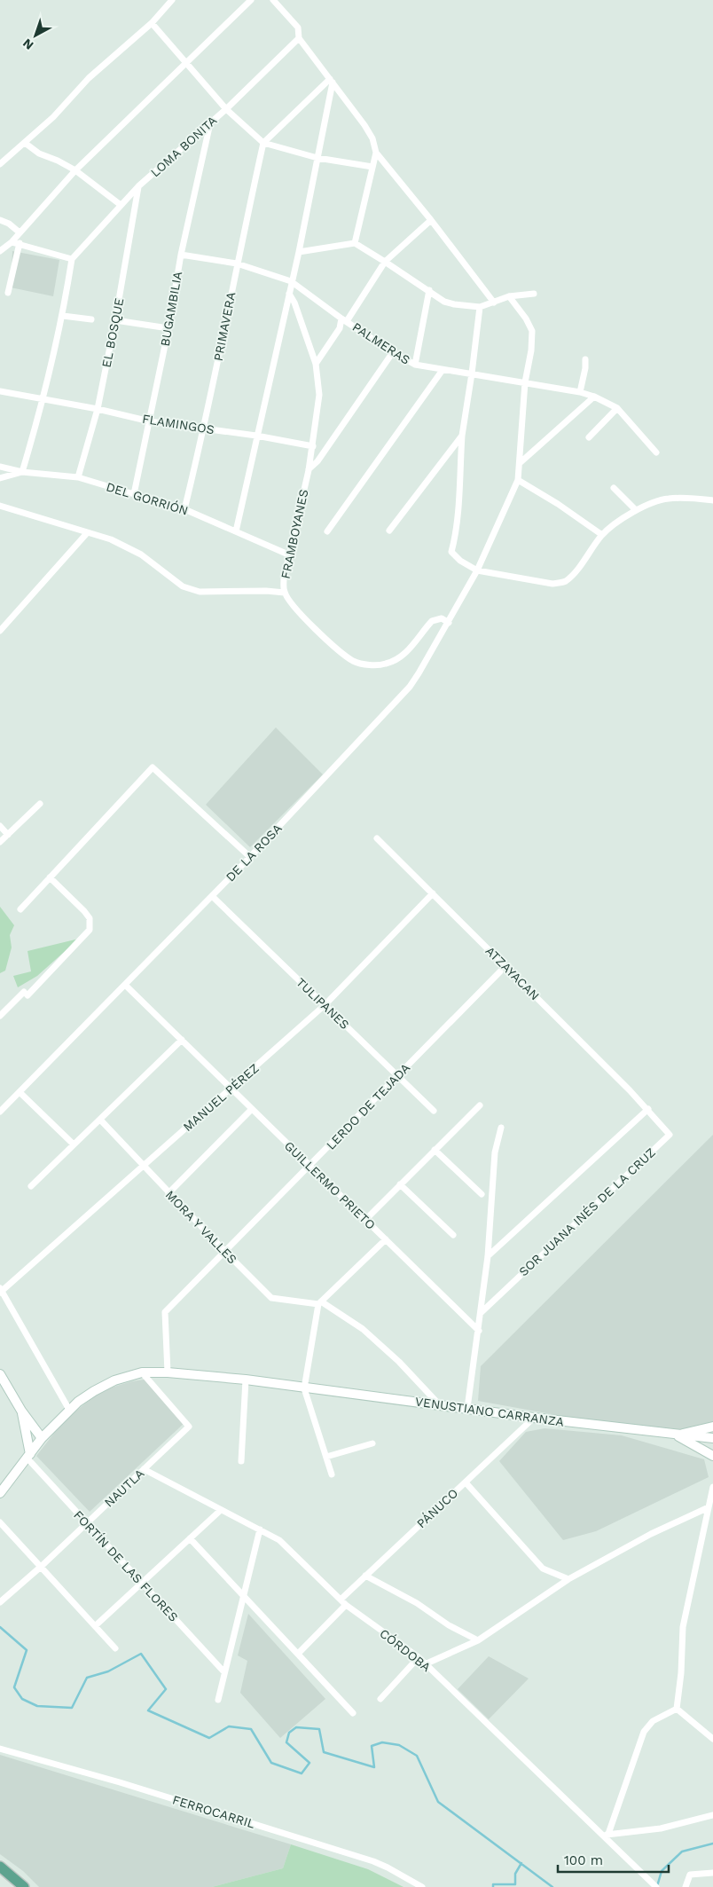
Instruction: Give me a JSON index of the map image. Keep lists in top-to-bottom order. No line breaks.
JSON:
{"streets":{"main road":["VENUSTIANO CARRANZA"],"street":["LOMA BONITA","BUGAMBILIA","PRIMAVERA","EL BOSQUE","PALMERAS","FLAMINGOS","DEL GORRIÓN","FRAMBOYANES","DE LA ROSA","ATZAYACAN","TULIPANES","MANUEL PÉREZ","LERDO DE TEJADA","GUILLERMO PRIETO","SOR JUANA INÉS DE LA CRUZ","MORA Y VALLES","NAUTLA","PÁNUCO","FORTÍN DE LAS FLORES","CÓRDOBA","FERROCARRIL"]},"crossings":[["LOMA BONITA","BUGAMBILIA"],["LOMA BONITA","EL BOSQUE"],["BUGAMBILIA","PALMERAS"],["BUGAMBILIA","FLAMINGOS"],["BUGAMBILIA","DEL GORRIÓN"],["PRIMAVERA","PALMERAS"],["PRIMAVERA","FLAMINGOS"],["PRIMAVERA","DEL GORRIÓN"],["EL BOSQUE","FLAMINGOS"],["EL BOSQUE","DEL GORRIÓN"],["PALMERAS","DE LA ROSA"],["FLAMINGOS","FRAMBOYANES"],["DEL GORRIÓN","FRAMBOYANES"],["FRAMBOYANES","DE LA ROSA"],["DE LA ROSA","TULIPANES"],["DE LA ROSA","GUILLERMO PRIETO"],["ATZAYACAN","MANUEL PÉREZ"],["ATZAYACAN","SOR JUANA INÉS DE LA CRUZ"],["TULIPANES","MANUEL PÉREZ"],["TULIPANES","LERDO DE TEJADA"],["MANUEL PÉREZ","GUILLERMO PRIETO"],["MANUEL PÉREZ","MORA Y VALLES"],["LERDO DE TEJADA","GUILLERMO PRIETO"],["LERDO DE TEJADA","MORA Y VALLES"],["LERDO DE TEJADA","VENUSTIANO CARRANZA"],["VENUSTIANO CARRANZA","NAUTLA"],["VENUSTIANO CARRANZA","PÁNUCO"],["VENUSTIANO CARRANZA","FORTÍN DE LAS FLORES"],["NAUTLA","FORTÍN DE LAS FLORES"],["NAUTLA","CÓRDOBA"],["PÁNUCO","CÓRDOBA"]],"scale_bar":"100 m","north":"bottom left"}
